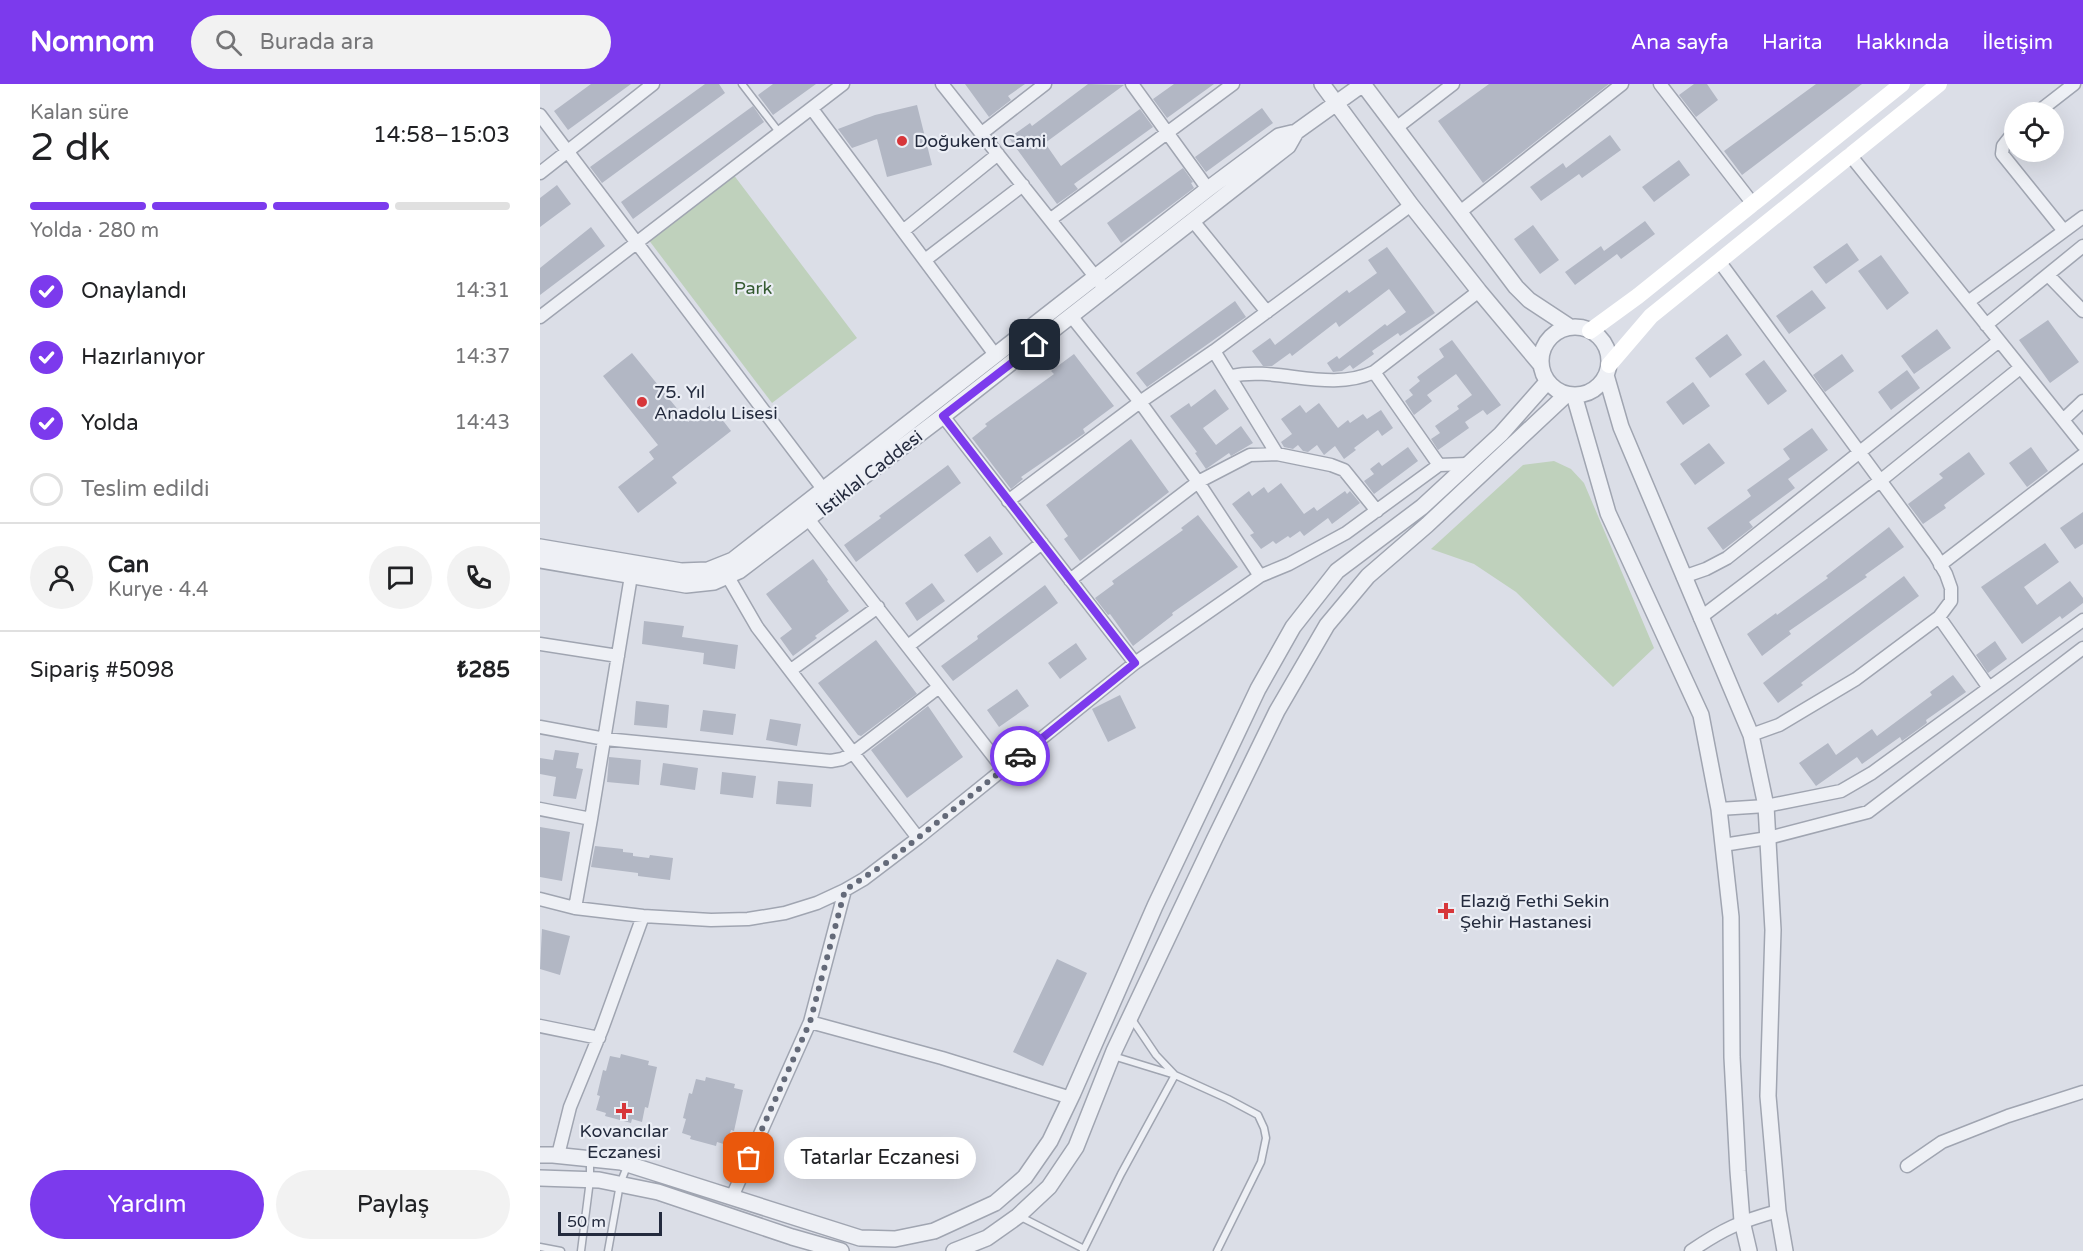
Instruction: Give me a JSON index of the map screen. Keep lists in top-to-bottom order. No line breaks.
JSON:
{"streets":{"street":["İstiklal Caddesi"]},"parks":["Park"],"places":{"other":["Doğukent Cami","75. Yıl Anadolu Lisesi","Tatarlar Eczanesi"],"health":["Elazığ Fethi Sekin Şehir Hastanesi","Kovancılar Eczanesi"]},"scale_bar":"50 m","page":{"header":"Nomnom","search":"Burada ara","nav":["Ana sayfa","Harita","Hakkında","İletişim"],"heading":["2 dk","Kalan süre","14:58–15:03"],"panel":["Can","Kurye · 4.4","Sipariş #5098","₺285"],"bar":"Yolda · 280 m","list":[["Onaylandı","14:31"],["Hazırlanıyor","14:37"],["Yolda","14:43"],"Teslim edildi"],"bubble":"Tatarlar Eczanesi","buttons":["Yardım","Paylaş"],"scale":"50 m"}}
